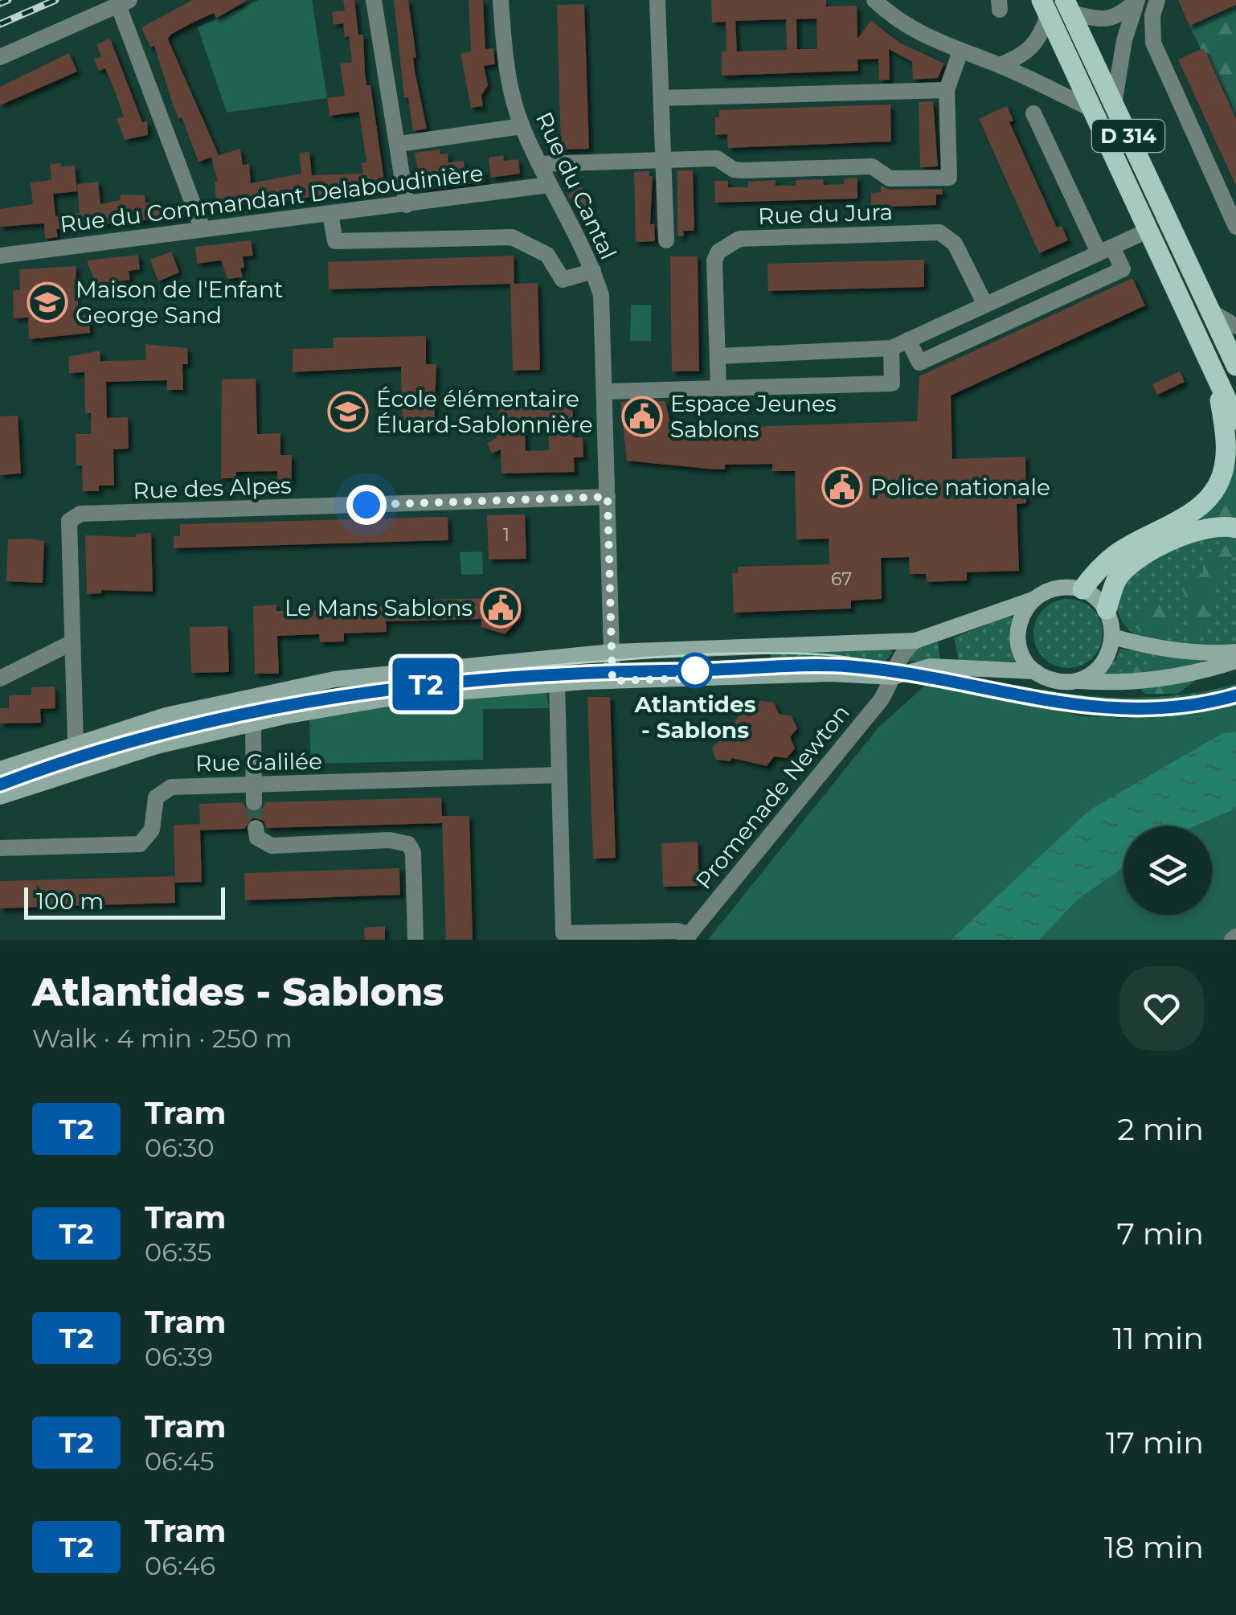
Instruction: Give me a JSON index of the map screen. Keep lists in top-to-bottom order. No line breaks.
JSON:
{"streets":{"main road":["D 314"],"street":["Rue du Cantal","Rue du Commandant Delaboudinière","Rue du Jura","Rue des Alpes","Rue Galilée","Promenade Newton"]},"crossings":[["Rue du Cantal","Rue du Commandant Delaboudinière"],["Rue du Cantal","Rue des Alpes"]],"places":{"school or university":["Maison de l'Enfant George Sand","École élémentaire Éluard-Sablonnière"],"public building":["Espace Jeunes Sablons","Police nationale","Le Mans Sablons"],"other":["Atlantides - Sablons"]},"lines":["tram line T2"],"house_numbers":["1","67"],"scale_bar":"100 m","page":{"on_map":"T2","scale":"100 m","heading":["Atlantides - Sablons","Walk · 4 min · 250 m"],"list":[{"mark":"T2","name":"Tram","note":"06:30","value":"2 min"},{"mark":"T2","name":"Tram","note":"06:35","value":"7 min"},{"mark":"T2","name":"Tram","note":"06:39","value":"11 min"},{"mark":"T2","name":"Tram","note":"06:45","value":"17 min"},{"mark":"T2","name":"Tram","note":"06:46","value":"18 min"}]}}
